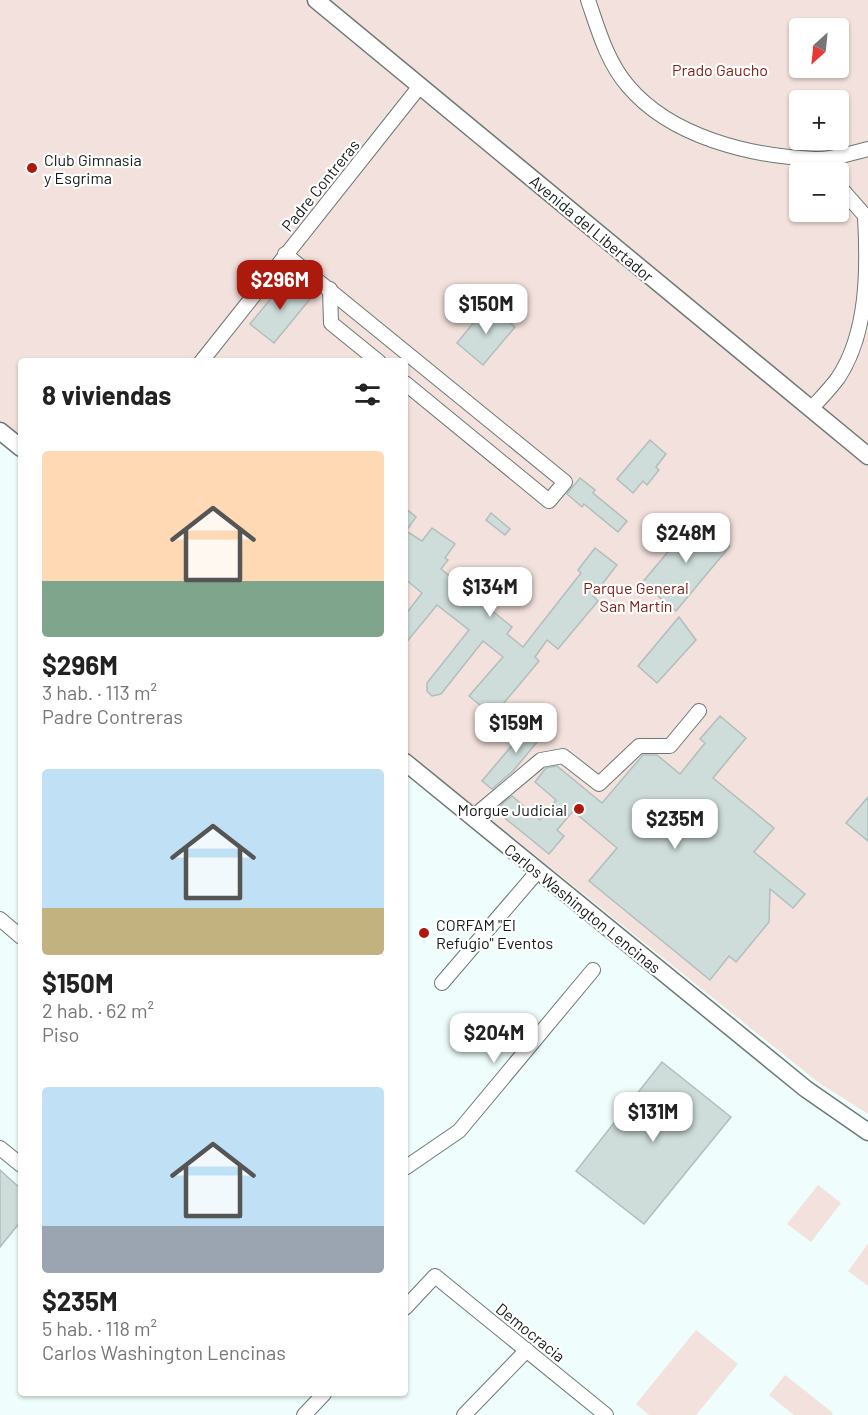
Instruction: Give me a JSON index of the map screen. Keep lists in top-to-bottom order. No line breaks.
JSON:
{"streets":{"main road":["Avenida del Libertador","Carlos Washington Lencinas"],"street":["Padre Contreras","Democracia"]},"crossings":[["Padre Contreras","Avenida del Libertador"]],"parks":["Prado Gaucho","Parque General San Martín"],"places":["Club Gimnasia y Esgrima","Morgue Judicial","CORFAM \"El Refugio\" Eventos"],"north":"bottom left","page":{"map_buttons":["+","−"],"price":["$296M","$150M","$248M","$134M","$159M","$235M","$204M","$131M"],"heading":"8 viviendas","list":[{"name":"$296M","note":"3 hab. · 113 m² · Padre Contreras"},{"name":"$150M","note":"2 hab. · 62 m² · Piso"},{"name":"$235M","note":"5 hab. · 118 m² · Carlos Washington Lencinas"}]}}
